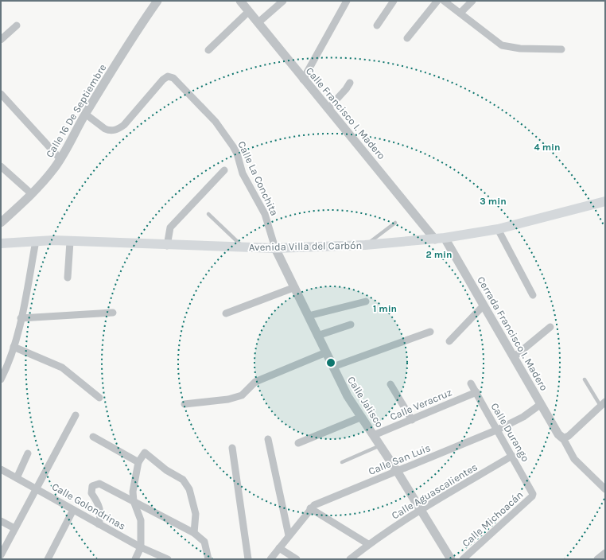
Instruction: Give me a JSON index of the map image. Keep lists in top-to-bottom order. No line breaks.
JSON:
{"streets":{"main road":["Avenida Villa del Carbón"],"street":["Calle 16 De Septiembre","Calle Francisco I. Madero","Calle La Conchita","Cerrada Francisco I. Madero","Calle Jalisco","Calle Veracruz","Calle Durango","Calle San Luis","Calle Aguascalientes","Calle Golondrinas","Calle Michoacán"]},"crossings":[["Calle 16 De Septiembre","Calle La Conchita"],["Calle Francisco I. Madero","Avenida Villa del Carbón"],["Calle Francisco I. Madero","Cerrada Francisco I. Madero"],["Calle La Conchita","Avenida Villa del Carbón"],["Calle La Conchita","Calle Jalisco"],["Avenida Villa del Carbón","Cerrada Francisco I. Madero"],["Avenida Villa del Carbón","Calle Jalisco"],["Cerrada Francisco I. Madero","Calle San Luis"],["Calle Jalisco","Calle Veracruz"],["Calle Jalisco","Calle San Luis"],["Calle Jalisco","Calle Aguascalientes"],["Calle Veracruz","Calle Durango"],["Calle Durango","Calle San Luis"],["Calle Durango","Calle Aguascalientes"],["Calle Durango","Calle Michoacán"]],"rings":["4 min","3 min","2 min","1 min"]}
